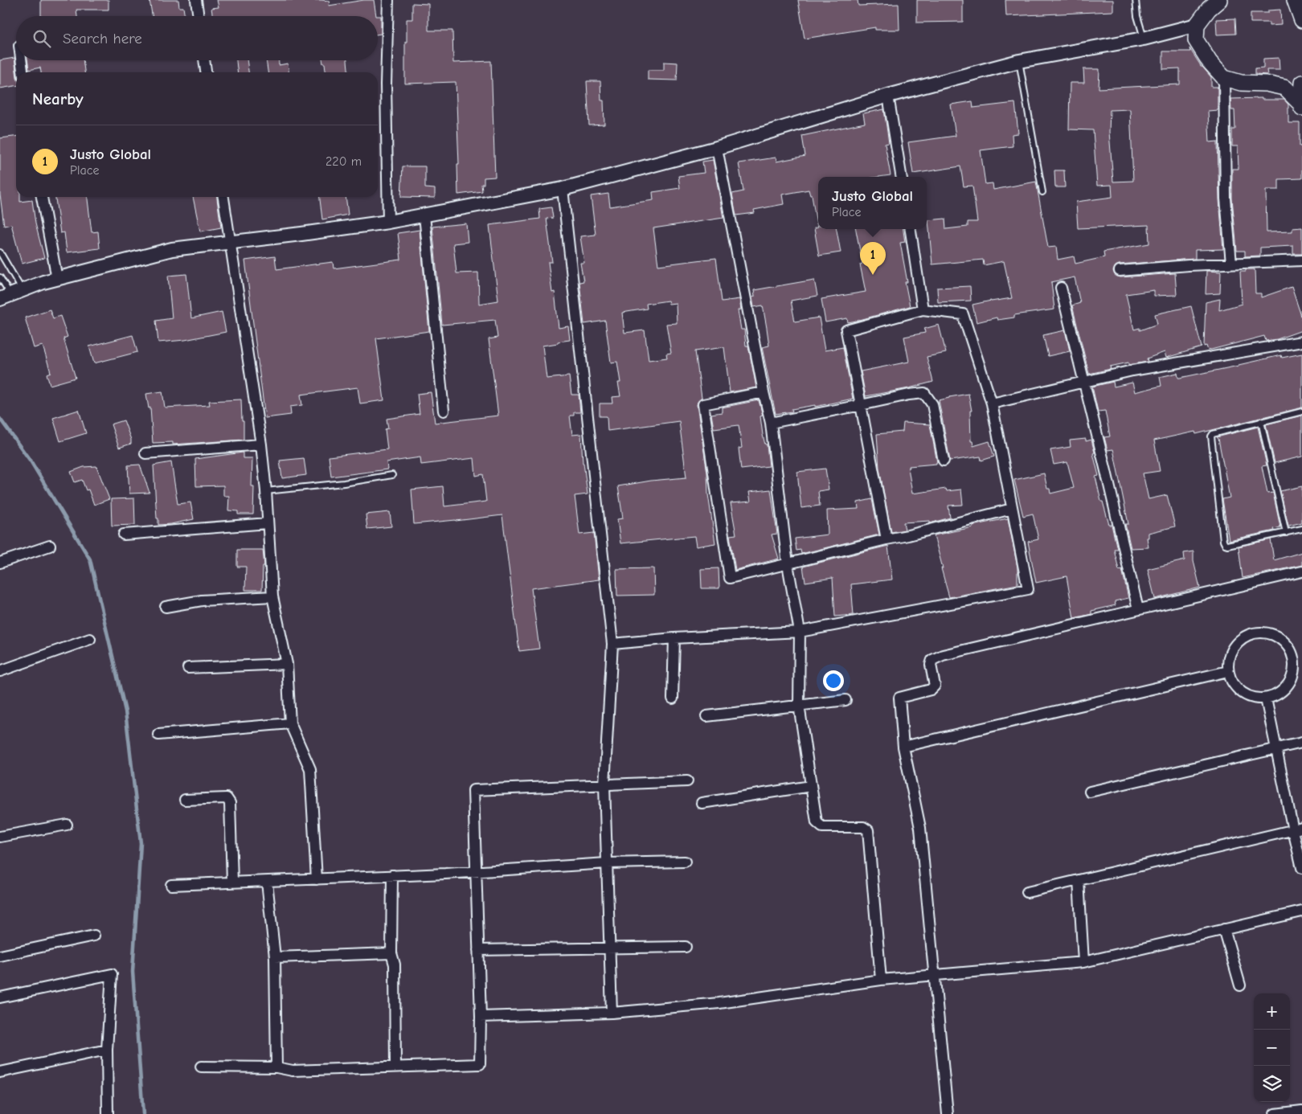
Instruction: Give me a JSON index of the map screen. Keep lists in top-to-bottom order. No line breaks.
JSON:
{"page":{"search":"Search here","heading":"Nearby","list":[{"mark":"1","name":"Justo Global","note":"Place","value":"220 m"}],"popup":["Justo Global","Place"],"pins":"1","map_buttons":["+","−"]}}
